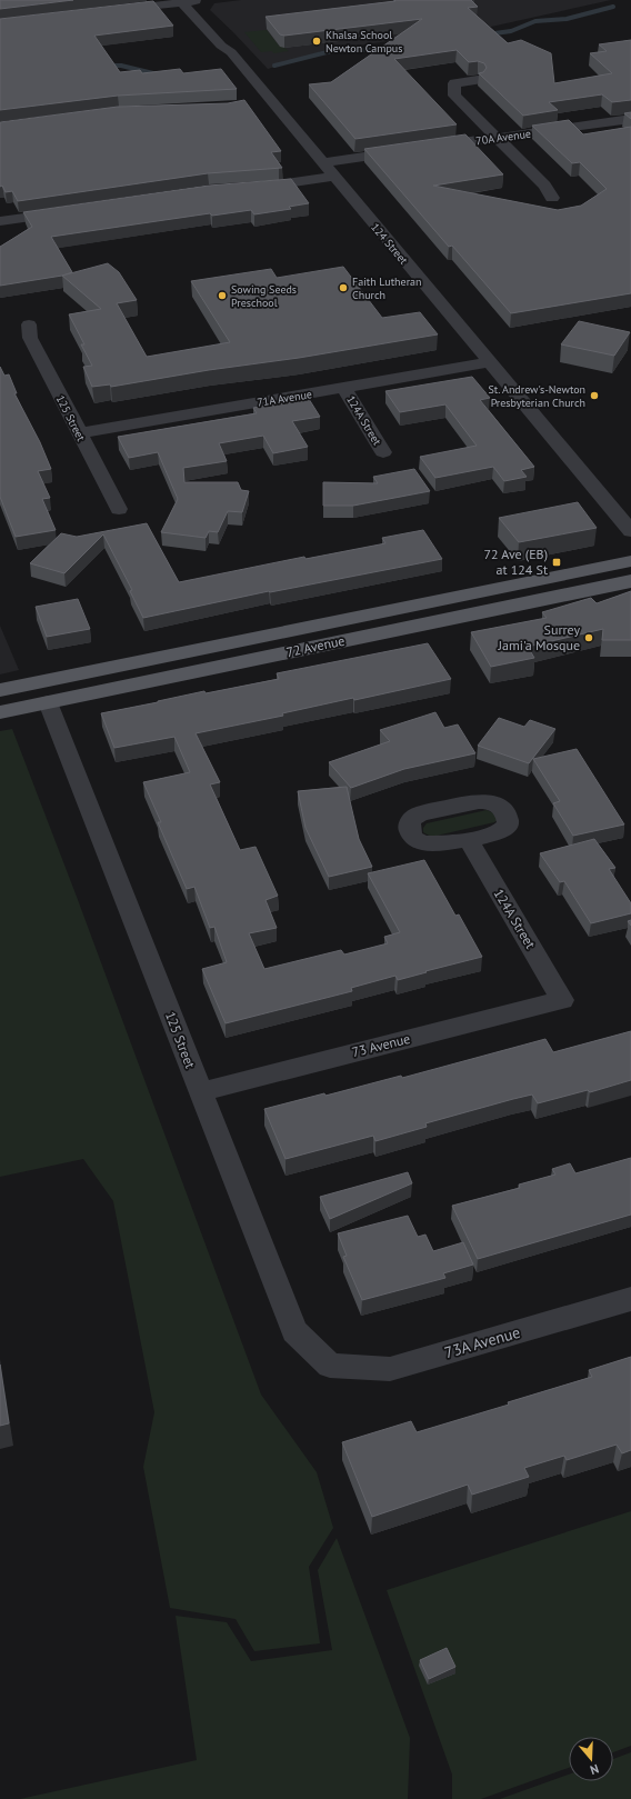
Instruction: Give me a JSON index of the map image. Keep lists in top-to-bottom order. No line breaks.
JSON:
{"streets":{"main road":["72 Avenue"],"street":["70A Avenue","124 Street","71A Avenue","125 Street","124A Street","73 Avenue","73A Avenue"]},"crossings":[["124 Street","71A Avenue"],["71A Avenue","125 Street"],["71A Avenue","124A Street"],["125 Street","72 Avenue"],["125 Street","73 Avenue"],["125 Street","73A Avenue"],["124A Street","73 Avenue"]],"places":{"other":["Khalsa School Newton Campus","Faith Lutheran Church","Sowing Seeds Preschool","St. Andrew's-Newton Presbyterian Church","Surrey Jami'a Mosque"],"transit":["72 Ave (EB) at 124 St"]},"north":"bottom"}
